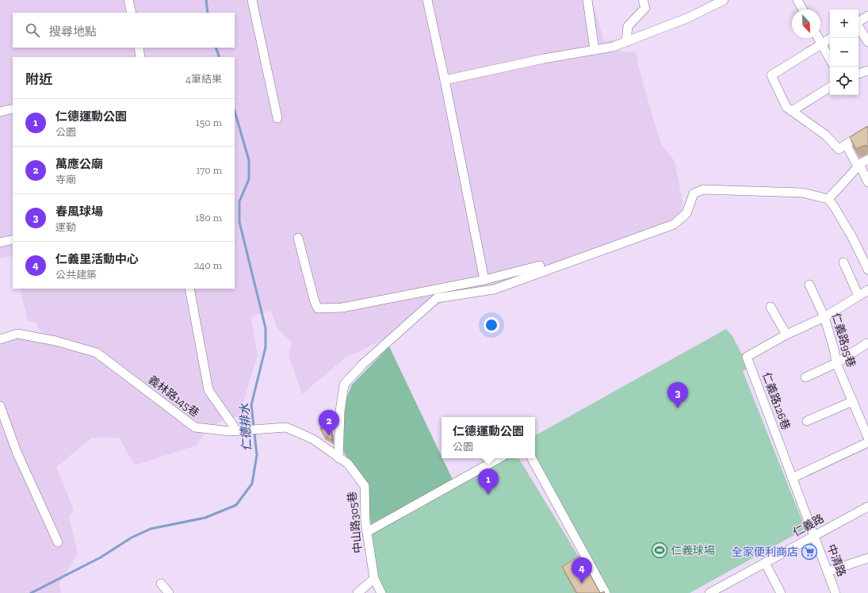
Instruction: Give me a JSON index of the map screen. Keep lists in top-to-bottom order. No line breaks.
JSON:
{"streets":{"street":["仁義路95巷","義林路145巷","仁義路126巷","中山路305巷","仁義路","中清路"]},"crossings":[["仁義路95巷","仁義路126巷"],["義林路145巷","中山路305巷"],["仁義路126巷","仁義路"],["仁義路126巷","中清路"],["仁義路","中清路"]],"water":["仁德排水"],"places":{"sports":["仁義球場"],"supermarket":["全家便利商店"]},"north":"bottom right","page":{"map_buttons":["+","−"],"search":"搜尋地點","heading":["附近","4筆結果"],"list":[{"mark":"1","name":"仁德運動公園","note":"公園","value":"150 m"},{"mark":"2","name":"萬應公廟","note":"寺廟","value":"170 m"},{"mark":"3","name":"春風球場","note":"運動","value":"180 m"},{"mark":"4","name":"仁義里活動中心","note":"公共建築","value":"240 m"}],"pins":["3","2","1","4"],"popup":["仁德運動公園","公園"]}}
